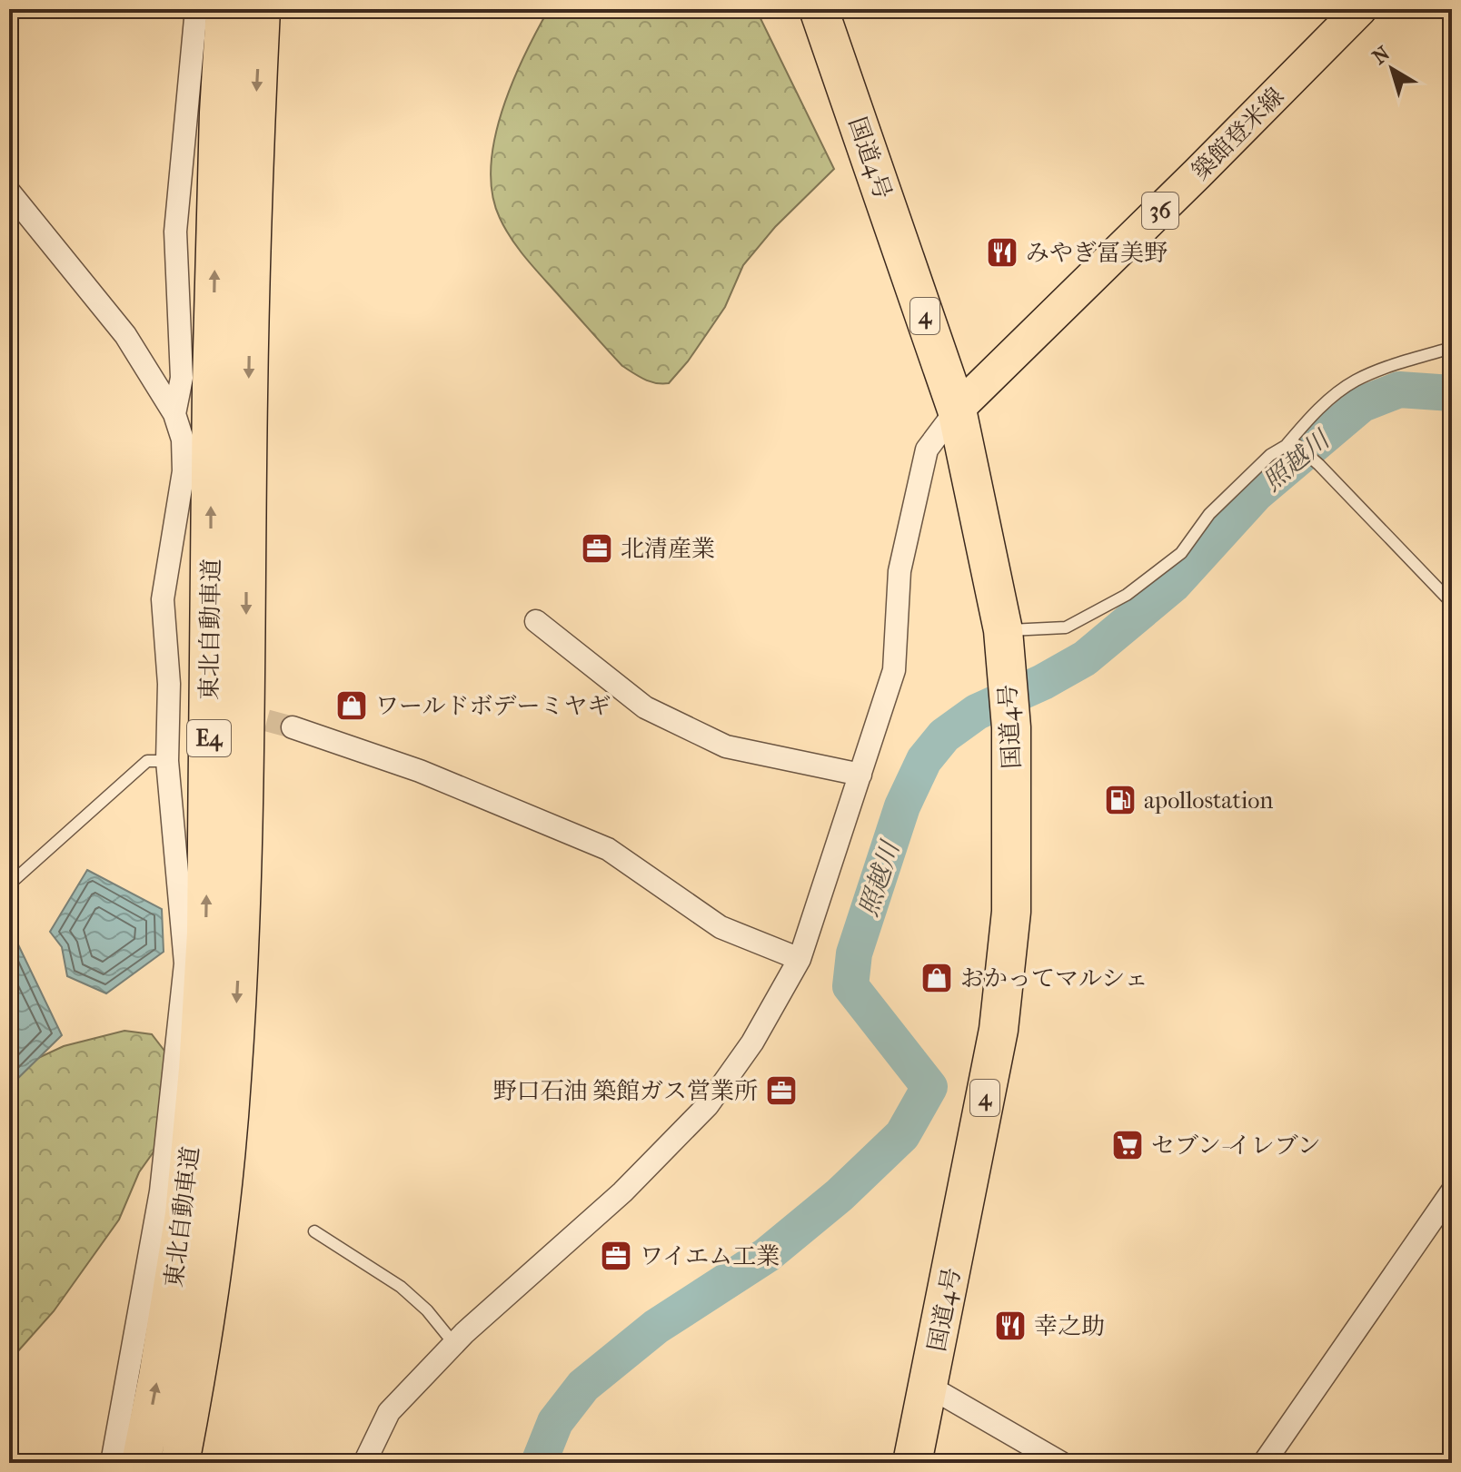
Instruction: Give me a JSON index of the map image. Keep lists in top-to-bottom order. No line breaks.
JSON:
{"streets":{"highway":["国道4号","4","東北自動車道","E4"],"main road":["築館登米線","36"]},"crossings":[["築館登米線","国道4号"]],"water":["照越川"],"places":{"restaurant":["みやぎ冨美野","幸之助"],"office":["北清産業","野口石油 築館ガス営業所","ワイエム工業"],"shop":["ワールドボデーミヤギ","おかってマルシェ"],"fuel station":["apollostation"],"supermarket":["セブン-イレブン"]},"north":"top left"}
